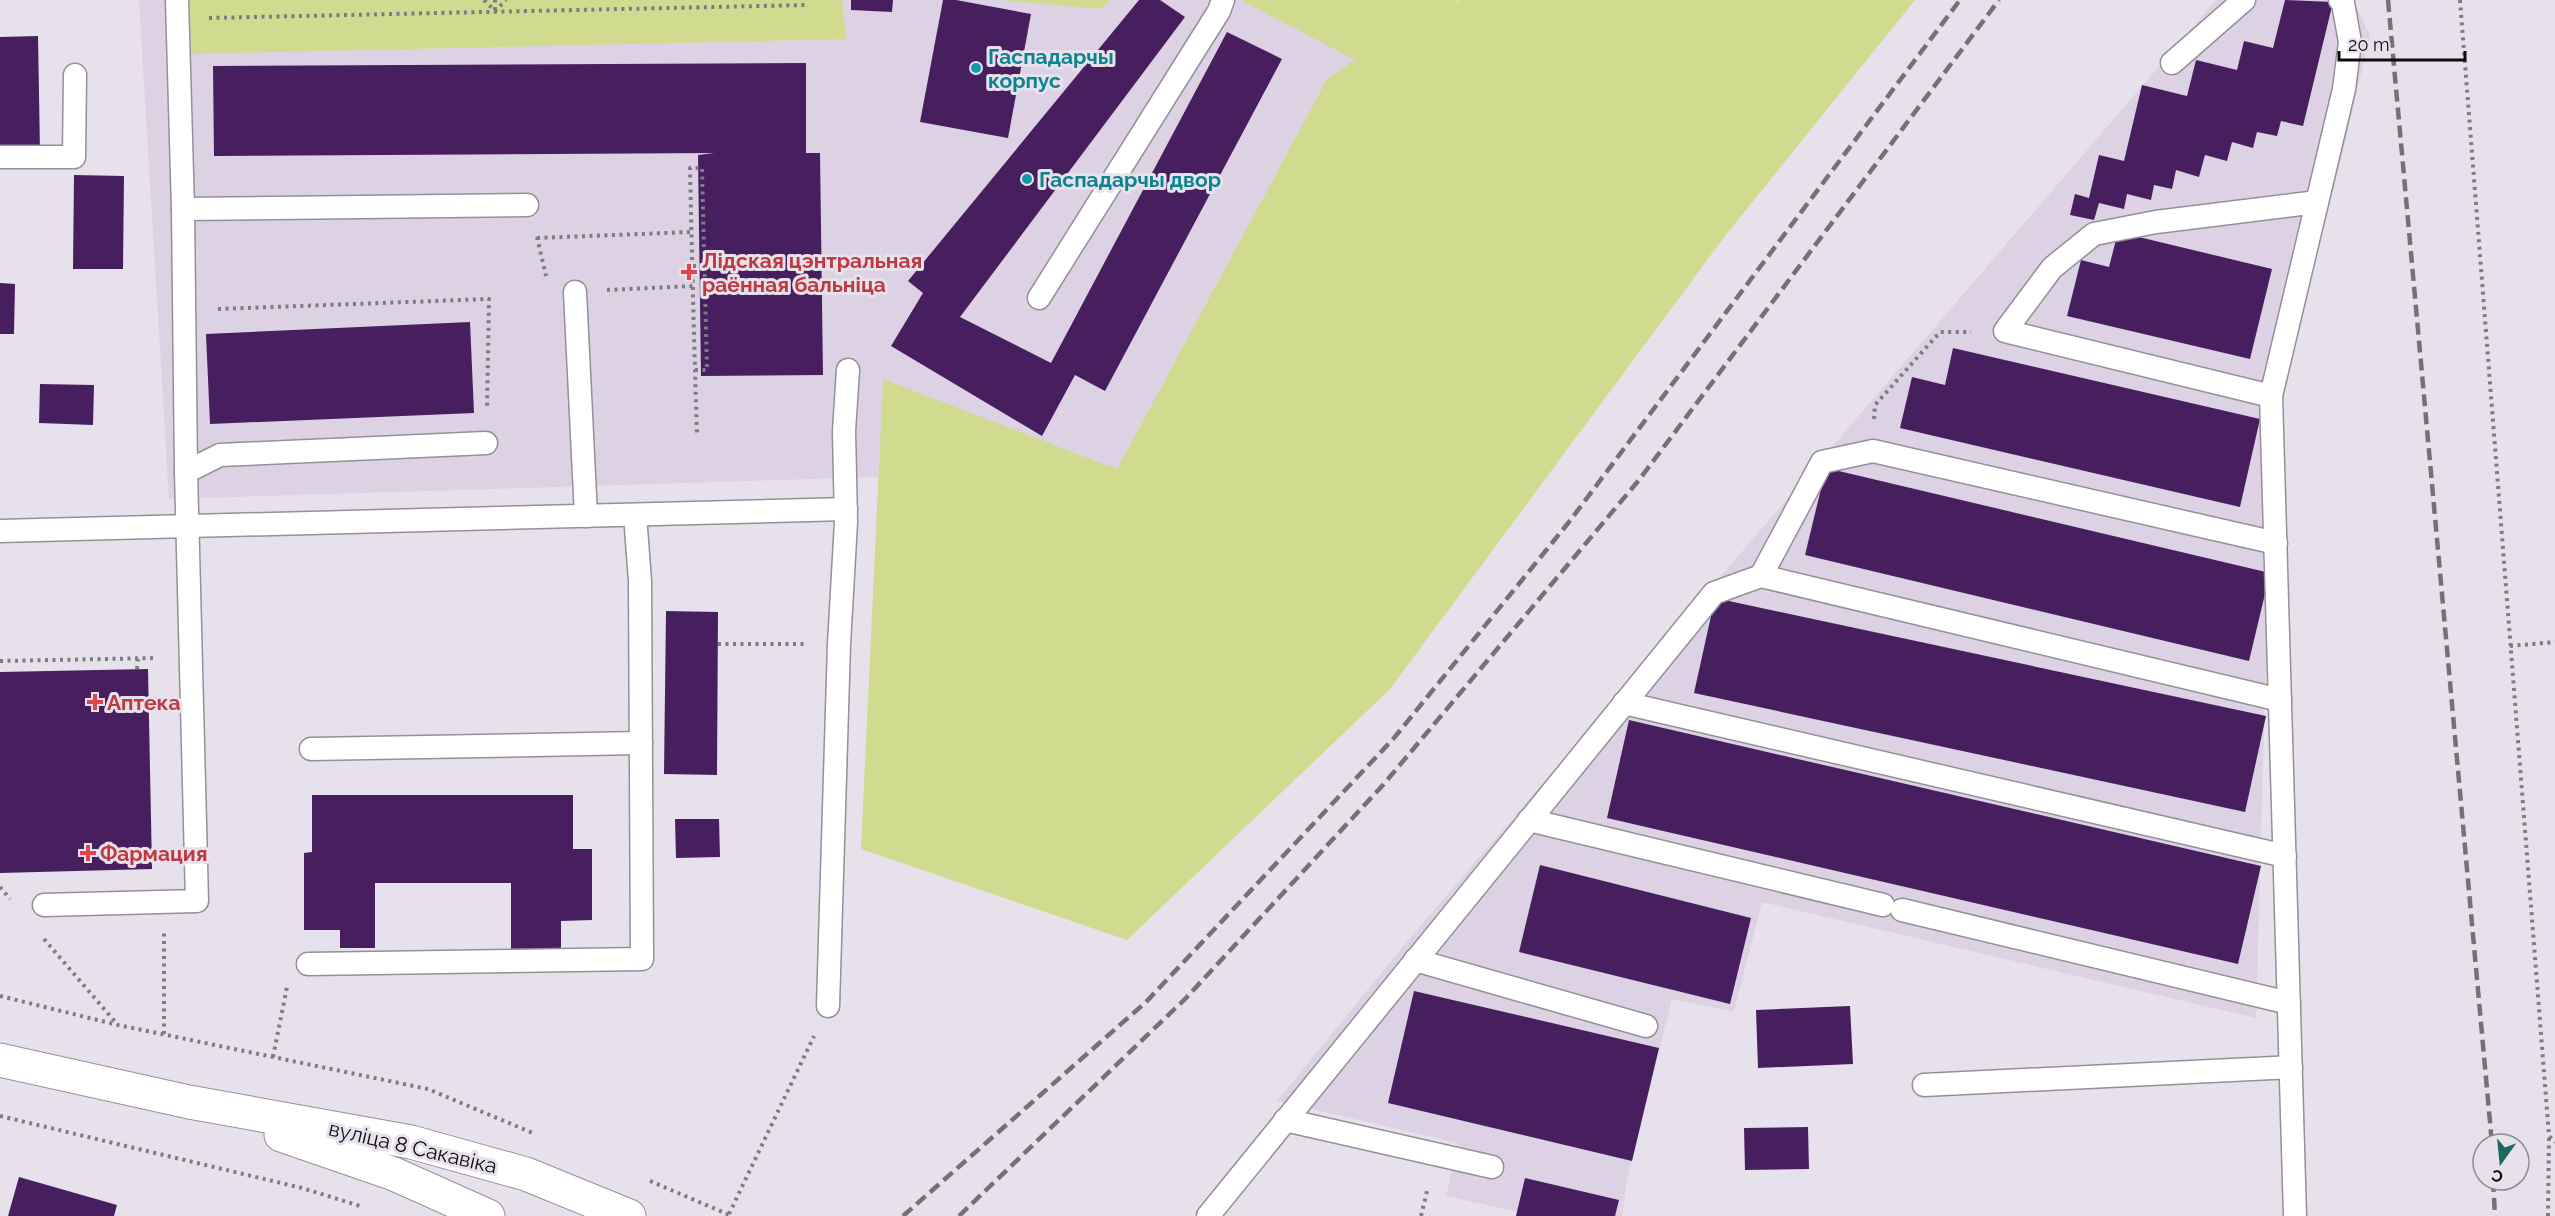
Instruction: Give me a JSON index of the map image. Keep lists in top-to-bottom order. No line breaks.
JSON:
{"streets":{"main road":["вуліца 8 Сакавіка"]},"places":{"other":["Гаспадарчы корпус","Гаспадарчы двор"],"health":["Лідская цэнтральная раённая бальніца","Аптека","Фармация"]},"scale_bar":"20 m","north":"bottom"}
